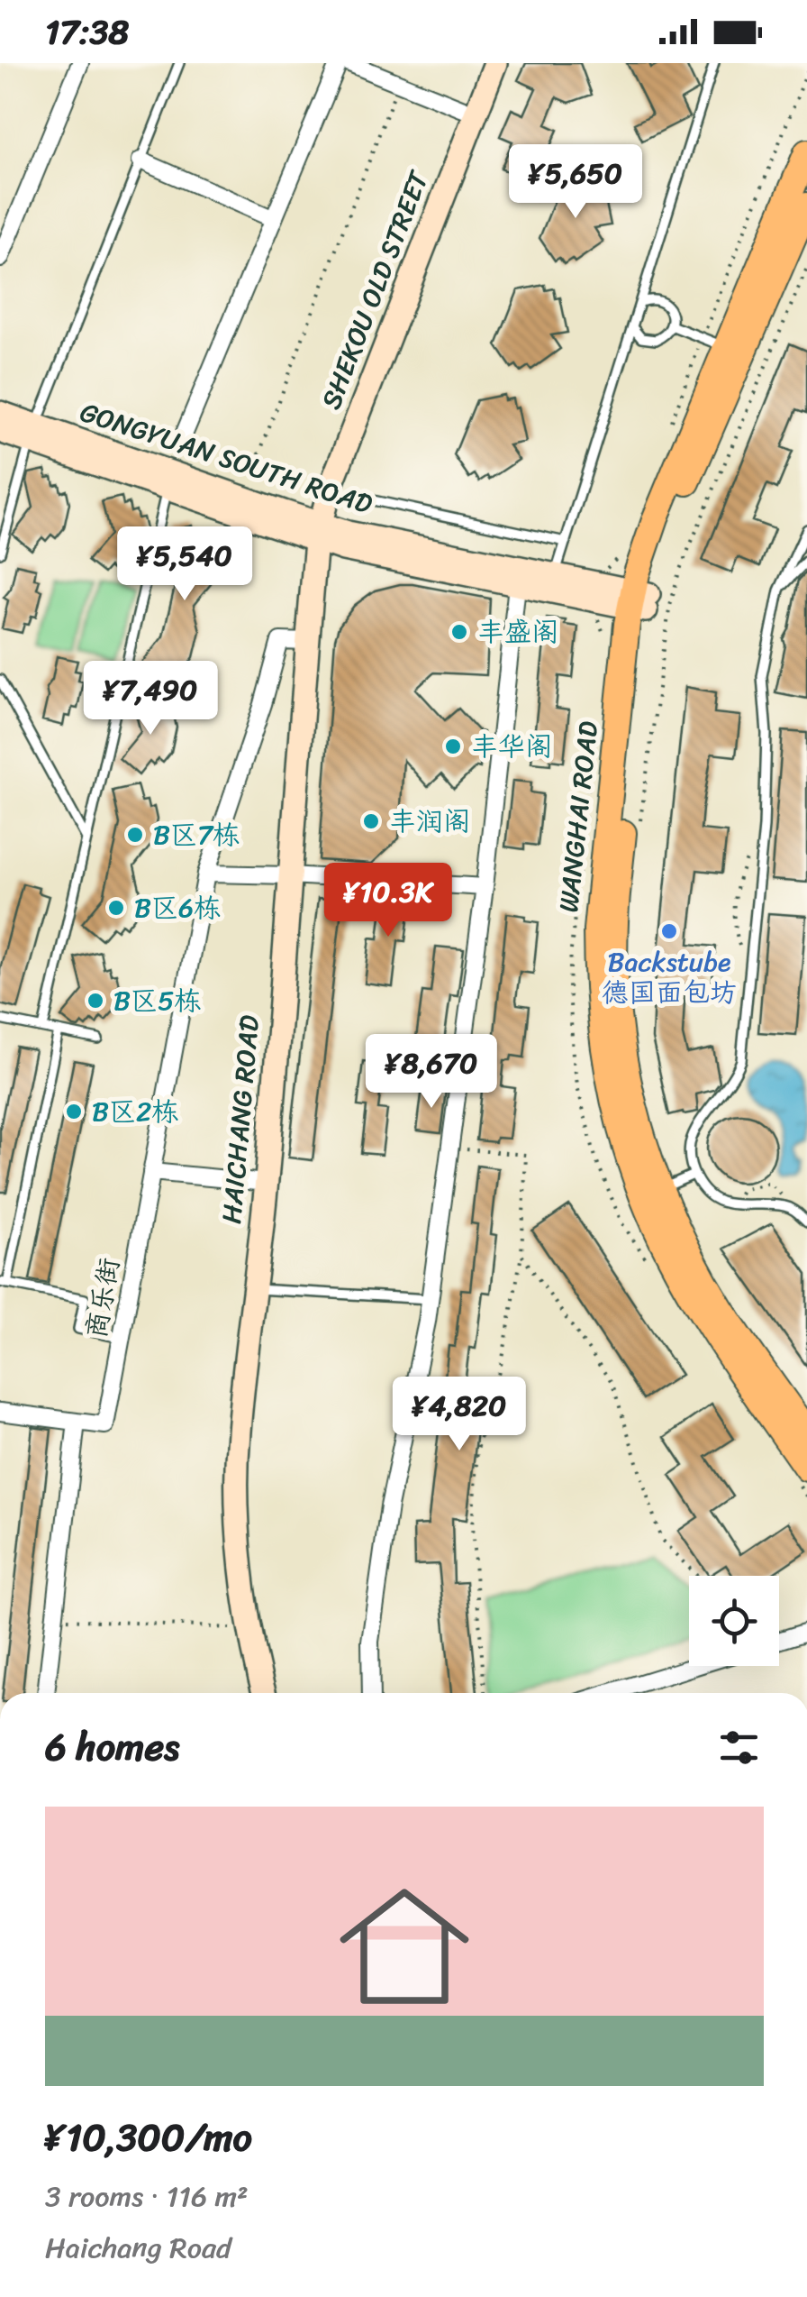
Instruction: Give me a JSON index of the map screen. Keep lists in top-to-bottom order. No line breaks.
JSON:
{"streets":{"main road":["WANGHAI ROAD"],"street":["SHEKOU OLD STREET","GONGYUAN SOUTH ROAD","HAICHANG ROAD","商乐街"]},"crossings":[["SHEKOU OLD STREET","GONGYUAN SOUTH ROAD"],["SHEKOU OLD STREET","HAICHANG ROAD"],["GONGYUAN SOUTH ROAD","WANGHAI ROAD"],["GONGYUAN SOUTH ROAD","HAICHANG ROAD"],["HAICHANG ROAD","商乐街"]],"places":["丰盛阁","丰华阁","丰润阁","B区7栋","B区6栋","Backstube 德国面包坊","B区5栋","B区2栋"],"page":{"status":"17:38","price":["¥5,650","¥5,540","¥7,490","¥10.3K","¥8,670","¥4,820"],"heading":"6 homes","list":[{"name":"¥10,300/mo","note":"3 rooms · 116 m² · Haichang Road"}]}}
